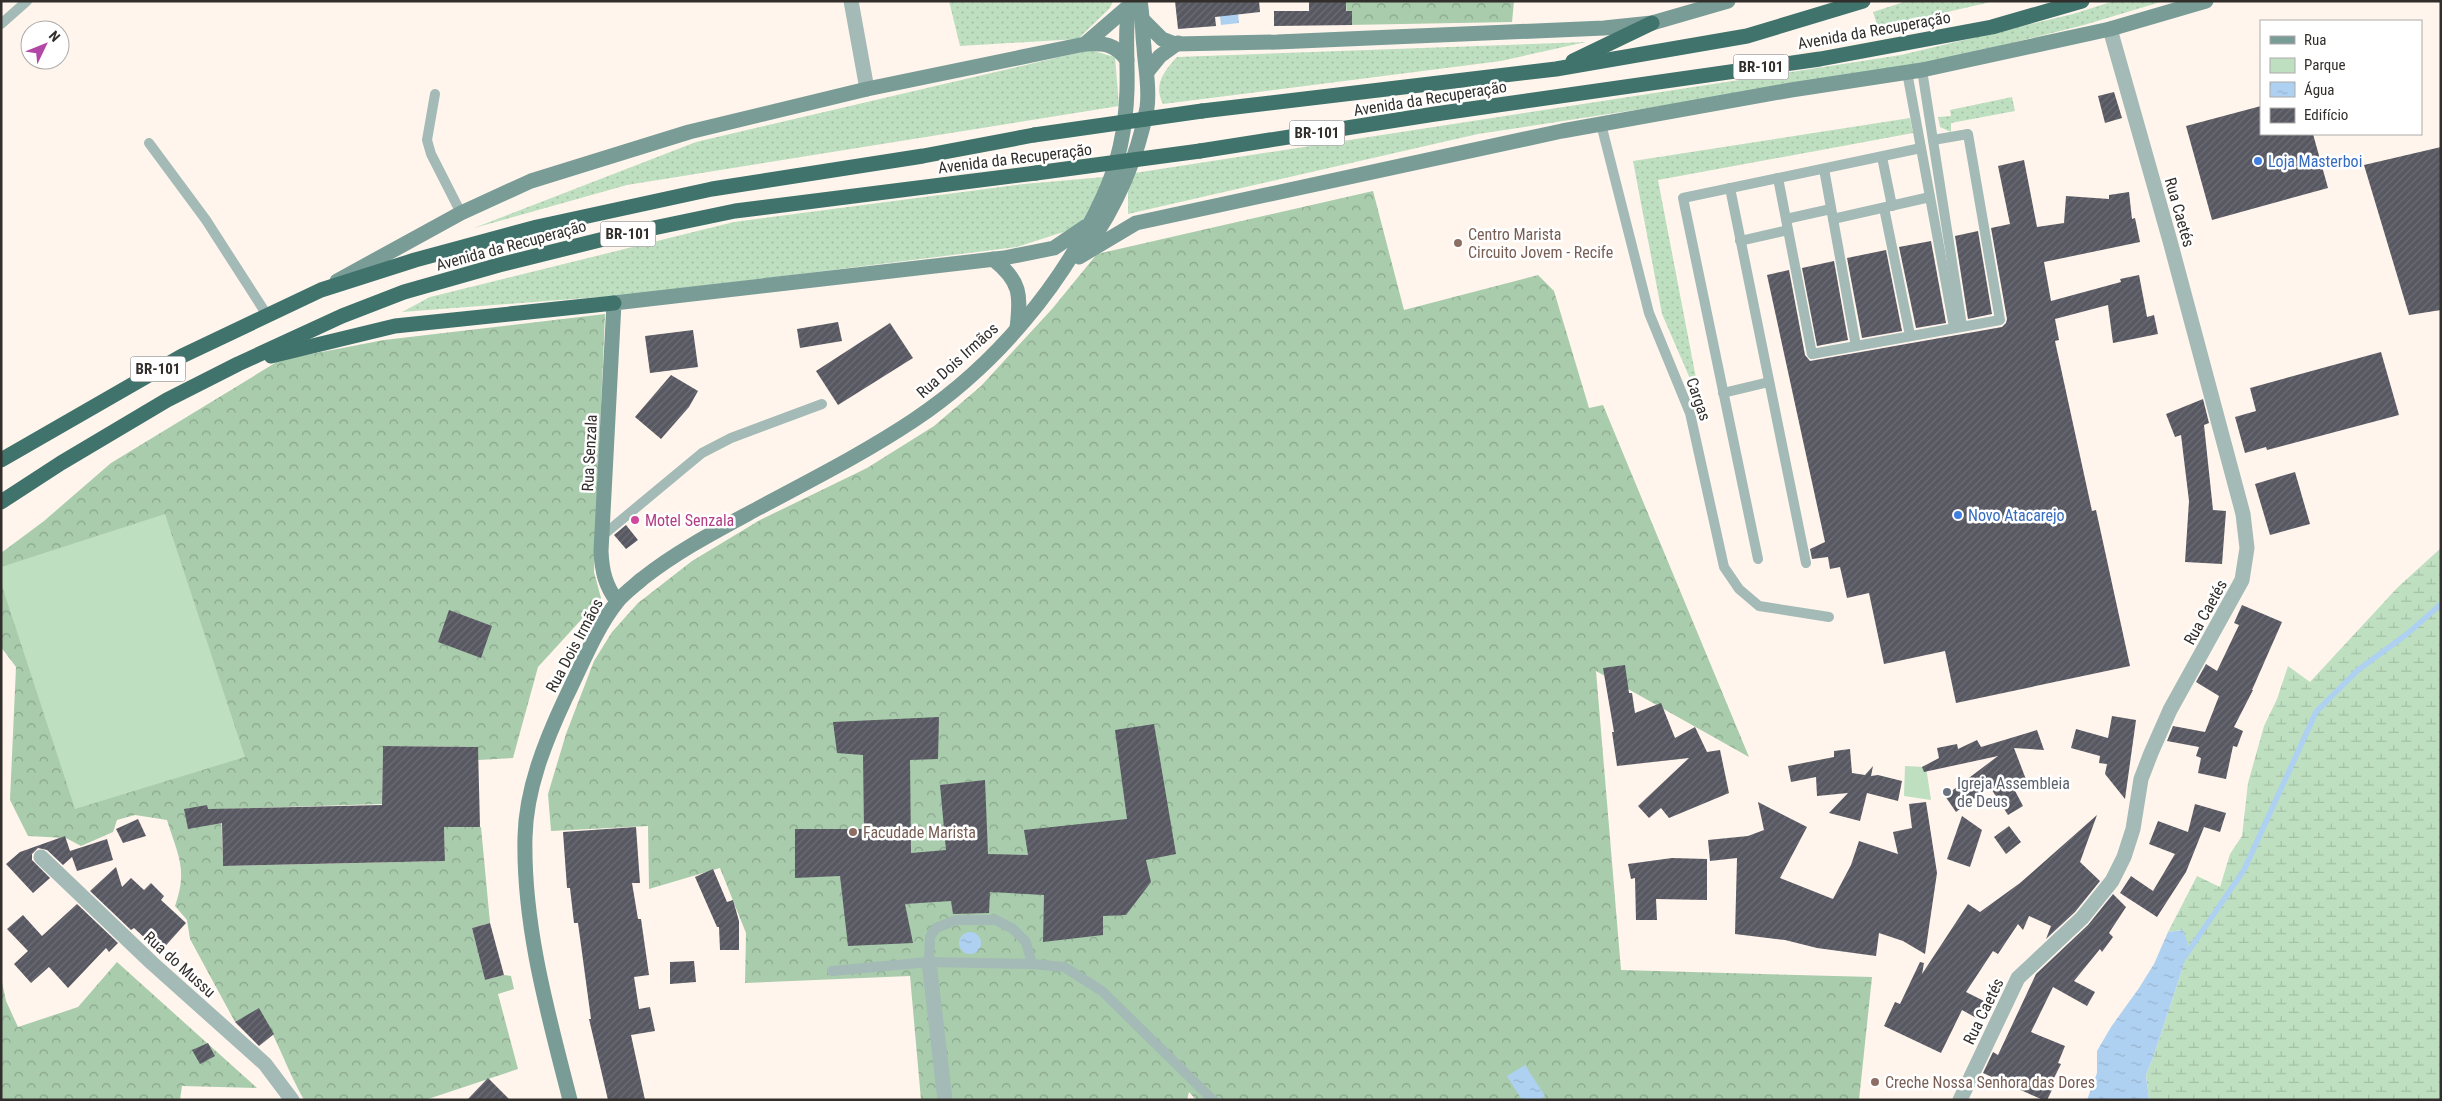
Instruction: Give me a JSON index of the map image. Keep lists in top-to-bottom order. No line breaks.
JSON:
{"streets":{"highway":["Avenida da Recuperação","BR-101"],"main road":["Rua Dois Irmãos","Rua Senzala"],"street":["Rua Caetés","Rua do Mussu"],"lane":["Cargas"]},"crossings":[["Avenida da Recuperação","Rua Dois Irmãos"],["Rua Dois Irmãos","Rua Senzala"]],"places":["Loja Masterboi","Centro Marista Circuito Jovem - Recife","Novo Atacarejo","Motel Senzala","Igreja Assembleia de Deus","Facudade Marista","Creche Nossa Senhora das Dores"],"legend":["Rua","Parque","Água","Edifício"],"north":"top right"}
